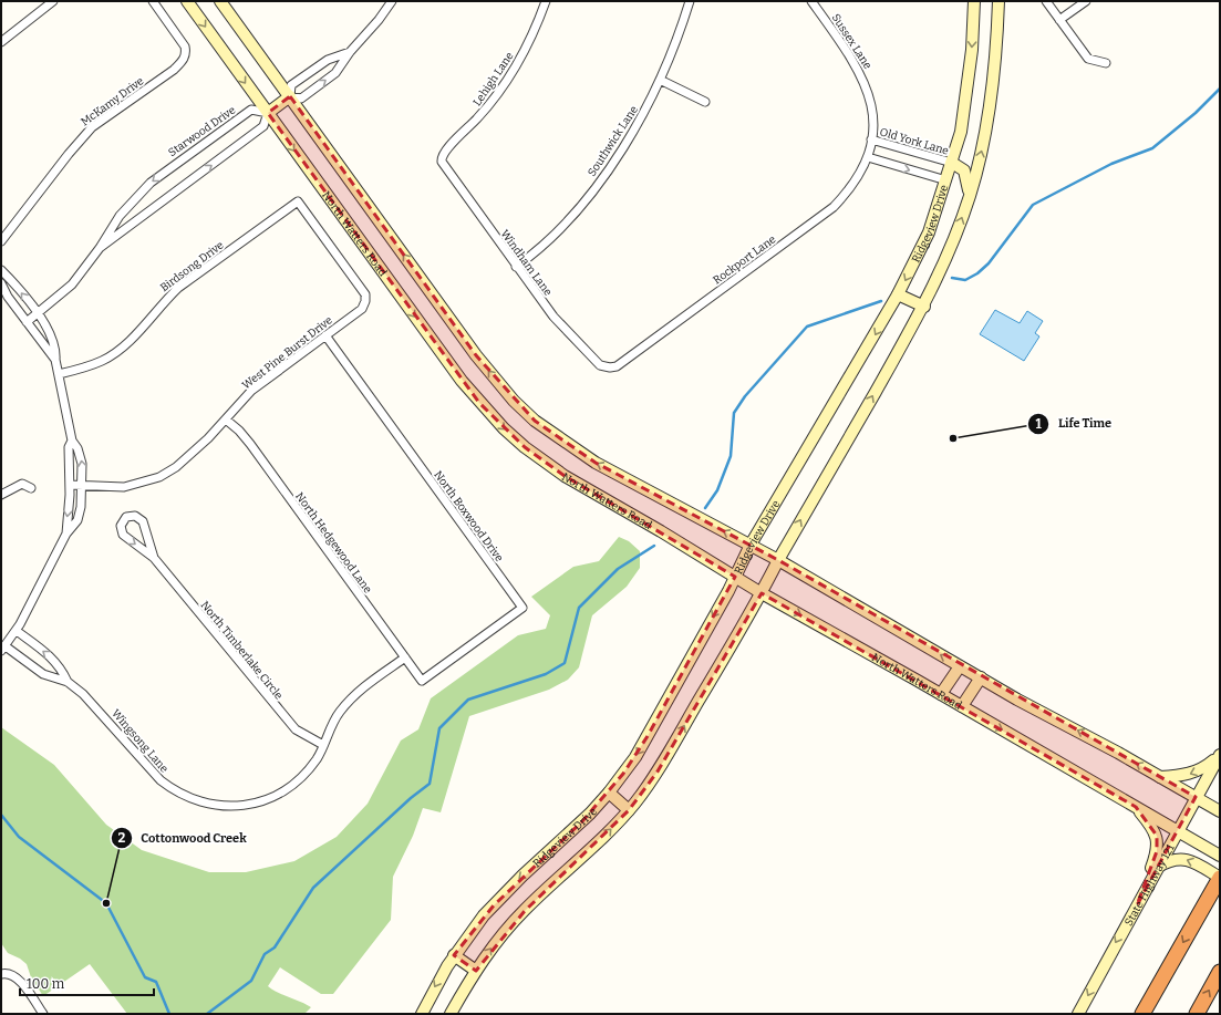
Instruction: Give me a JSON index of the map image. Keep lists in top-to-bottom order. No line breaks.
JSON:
{"streets":{"main road":["Ridgeview Drive","North Watters Road","State Highway 121"],"street":["Sussex Lane","Lehigh Lane","McKamy Drive","Starwood Drive","Southwick Lane","Old York Lane","Rockport Lane","Windham Lane","Birdsong Drive","West Pine Burst Drive","North Boxwood Drive","North Hedgewood Lane","North Timberlake Circle","Wingsong Lane"]},"crossings":[["Sussex Lane","Old York Lane"],["Sussex Lane","Rockport Lane"],["Lehigh Lane","Windham Lane"],["Starwood Drive","North Watters Road"],["Southwick Lane","Windham Lane"],["Old York Lane","Ridgeview Drive"],["Ridgeview Drive","North Watters Road"],["North Watters Road","State Highway 121"],["Rockport Lane","Windham Lane"],["Birdsong Drive","West Pine Burst Drive"],["West Pine Burst Drive","North Boxwood Drive"],["West Pine Burst Drive","North Hedgewood Lane"],["North Boxwood Drive","North Hedgewood Lane"],["North Hedgewood Lane","Wingsong Lane"],["North Timberlake Circle","Wingsong Lane"]],"one_way":["State Highway 121"],"places":["Life Time","Cottonwood Creek"],"scale_bar":"100 m"}
